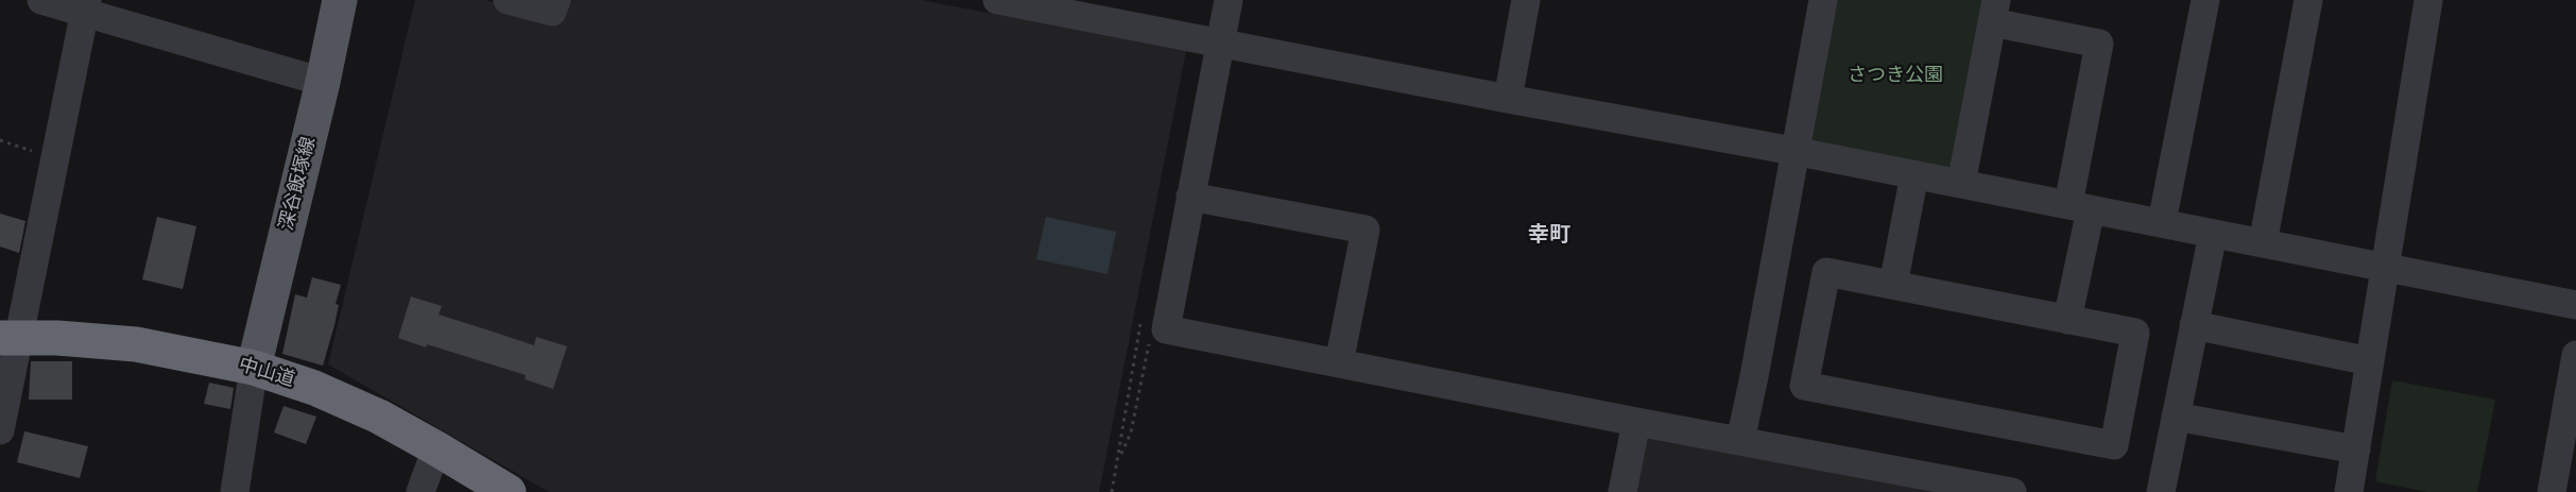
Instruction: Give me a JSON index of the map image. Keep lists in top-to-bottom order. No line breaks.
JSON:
{"streets":{"highway":["中山道"],"main road":["深谷飯塚線"]},"crossings":[["深谷飯塚線","中山道"]],"districts":["幸町"],"parks":["さつき公園"]}
